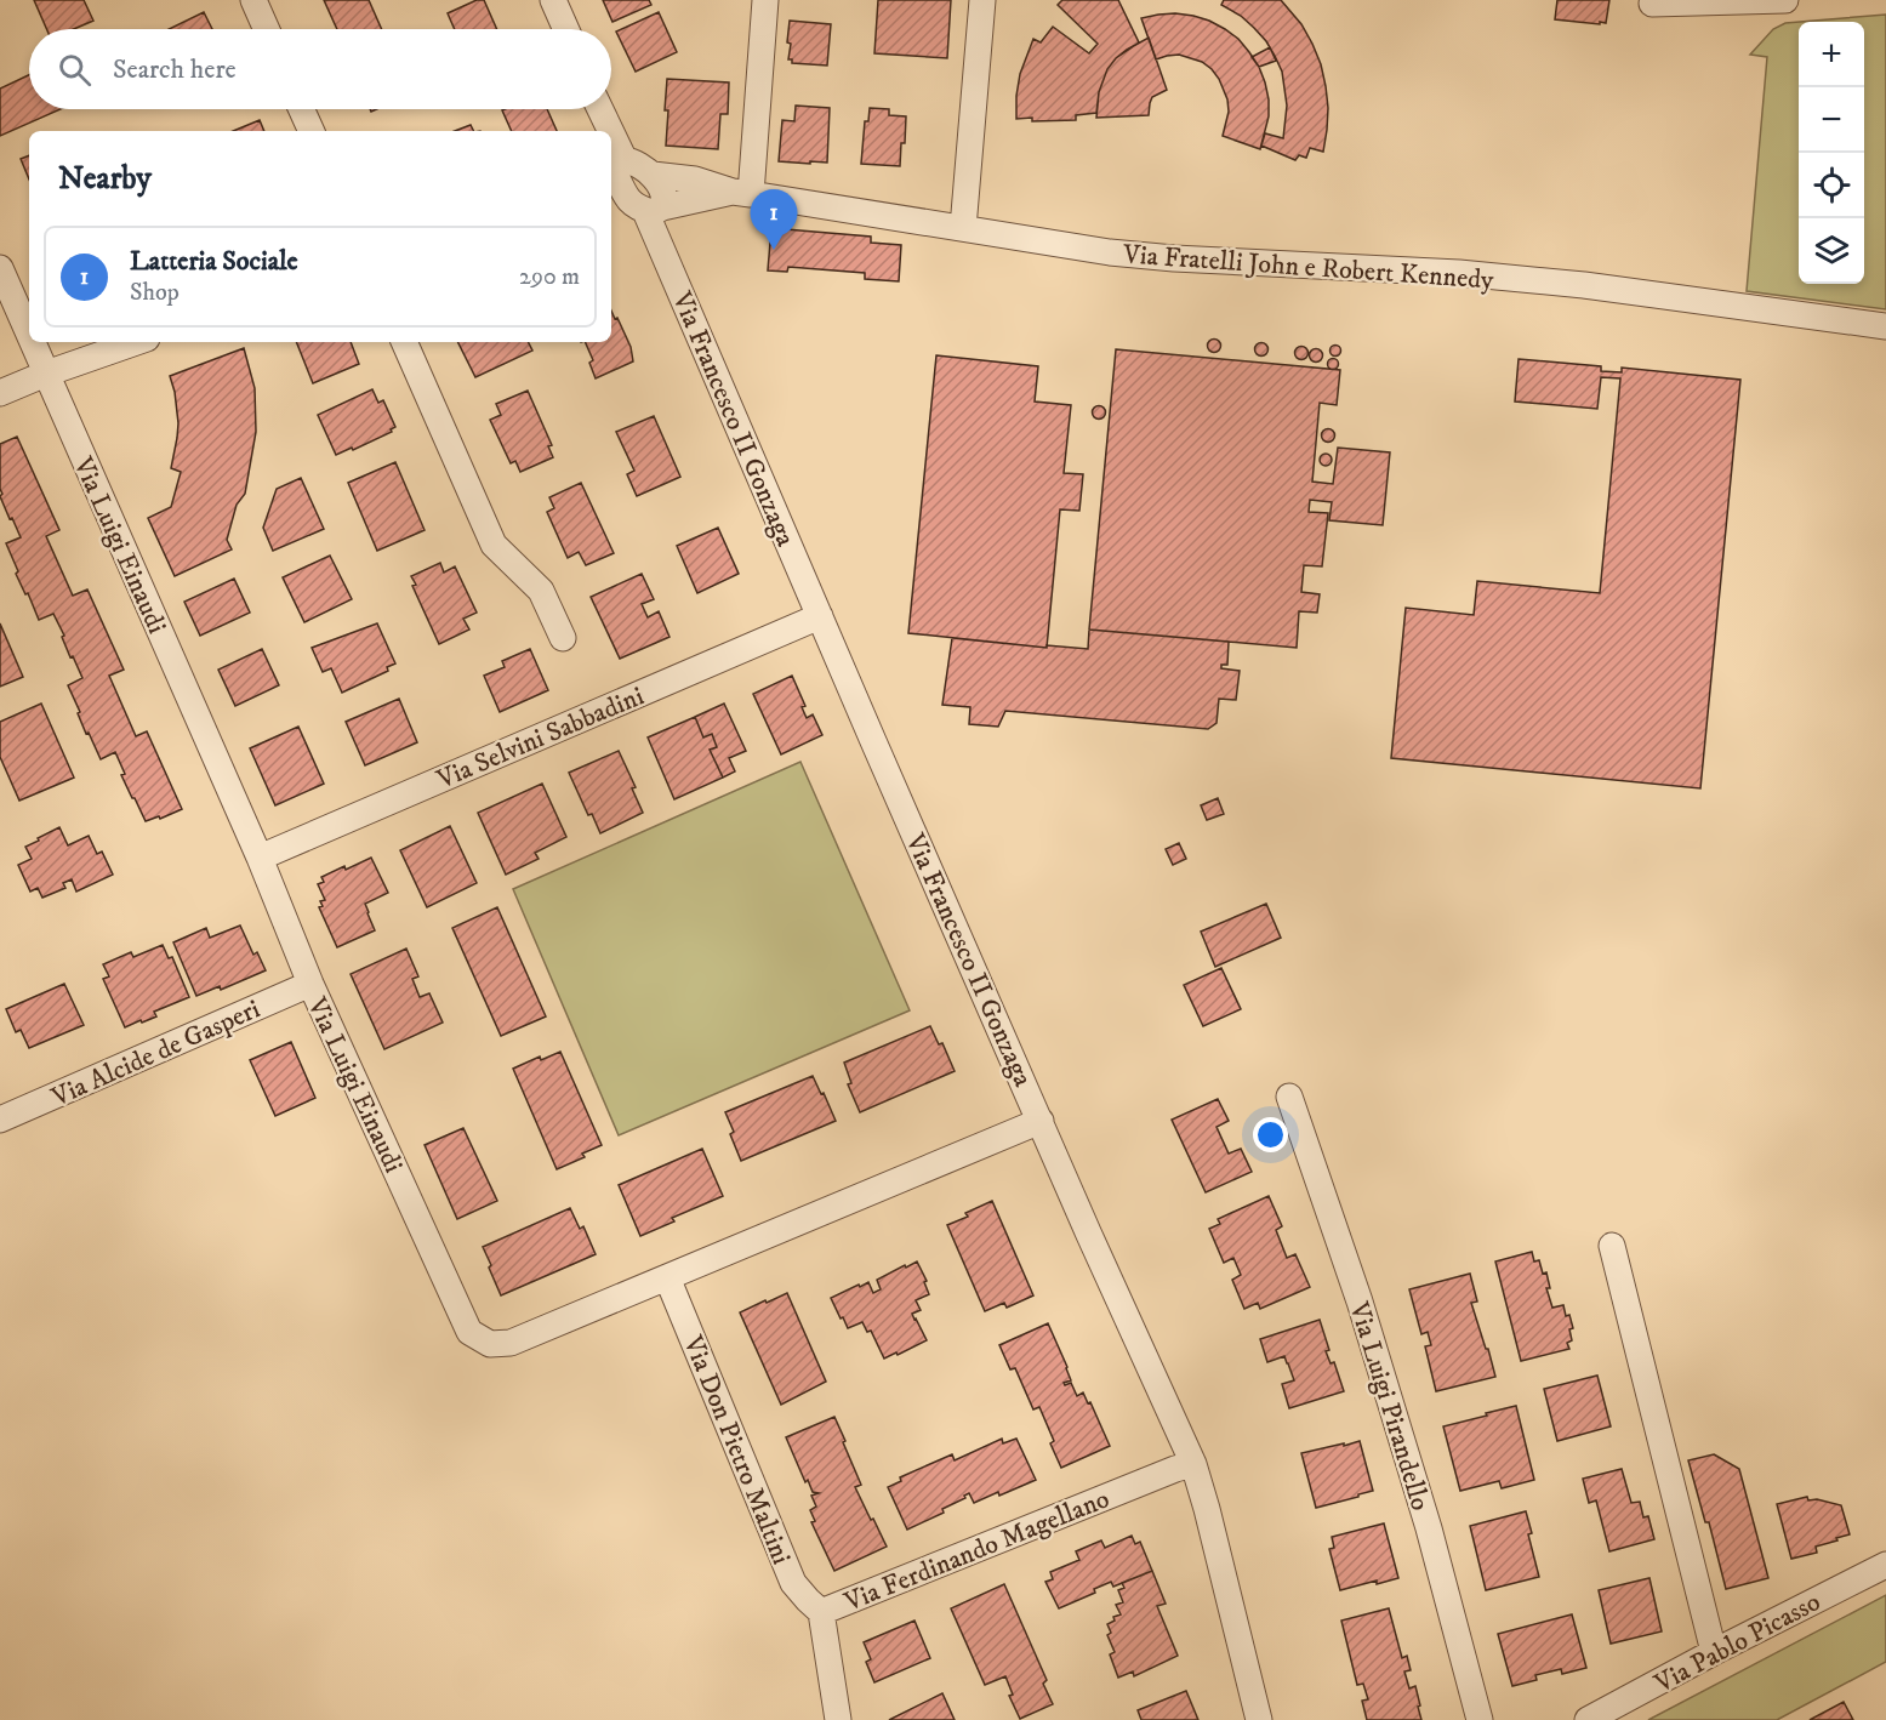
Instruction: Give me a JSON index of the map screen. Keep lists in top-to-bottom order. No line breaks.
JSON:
{"streets":{"street":["Via Fratelli John e Robert Kennedy","Via Francesco II Gonzaga","Via Luigi Einaudi","Via Selvini Sabbadini","Via Alcide de Gasperi","Via Luigi Pirandello","Via Don Pietro Maltini","Via Ferdinando Magellano","Via Pablo Picasso"]},"crossings":[["Via Fratelli John e Robert Kennedy","Via Francesco II Gonzaga"],["Via Francesco II Gonzaga","Via Luigi Einaudi"],["Via Francesco II Gonzaga","Via Selvini Sabbadini"],["Via Francesco II Gonzaga","Via Ferdinando Magellano"],["Via Luigi Einaudi","Via Selvini Sabbadini"],["Via Luigi Einaudi","Via Alcide de Gasperi"],["Via Luigi Einaudi","Via Don Pietro Maltini"],["Via Don Pietro Maltini","Via Ferdinando Magellano"]],"page":{"map_buttons":["+","−"],"search":"Search here","heading":"Nearby","pins":"1","list":[{"mark":"1","name":"Latteria Sociale","note":"Shop","value":"290 m"}]}}
